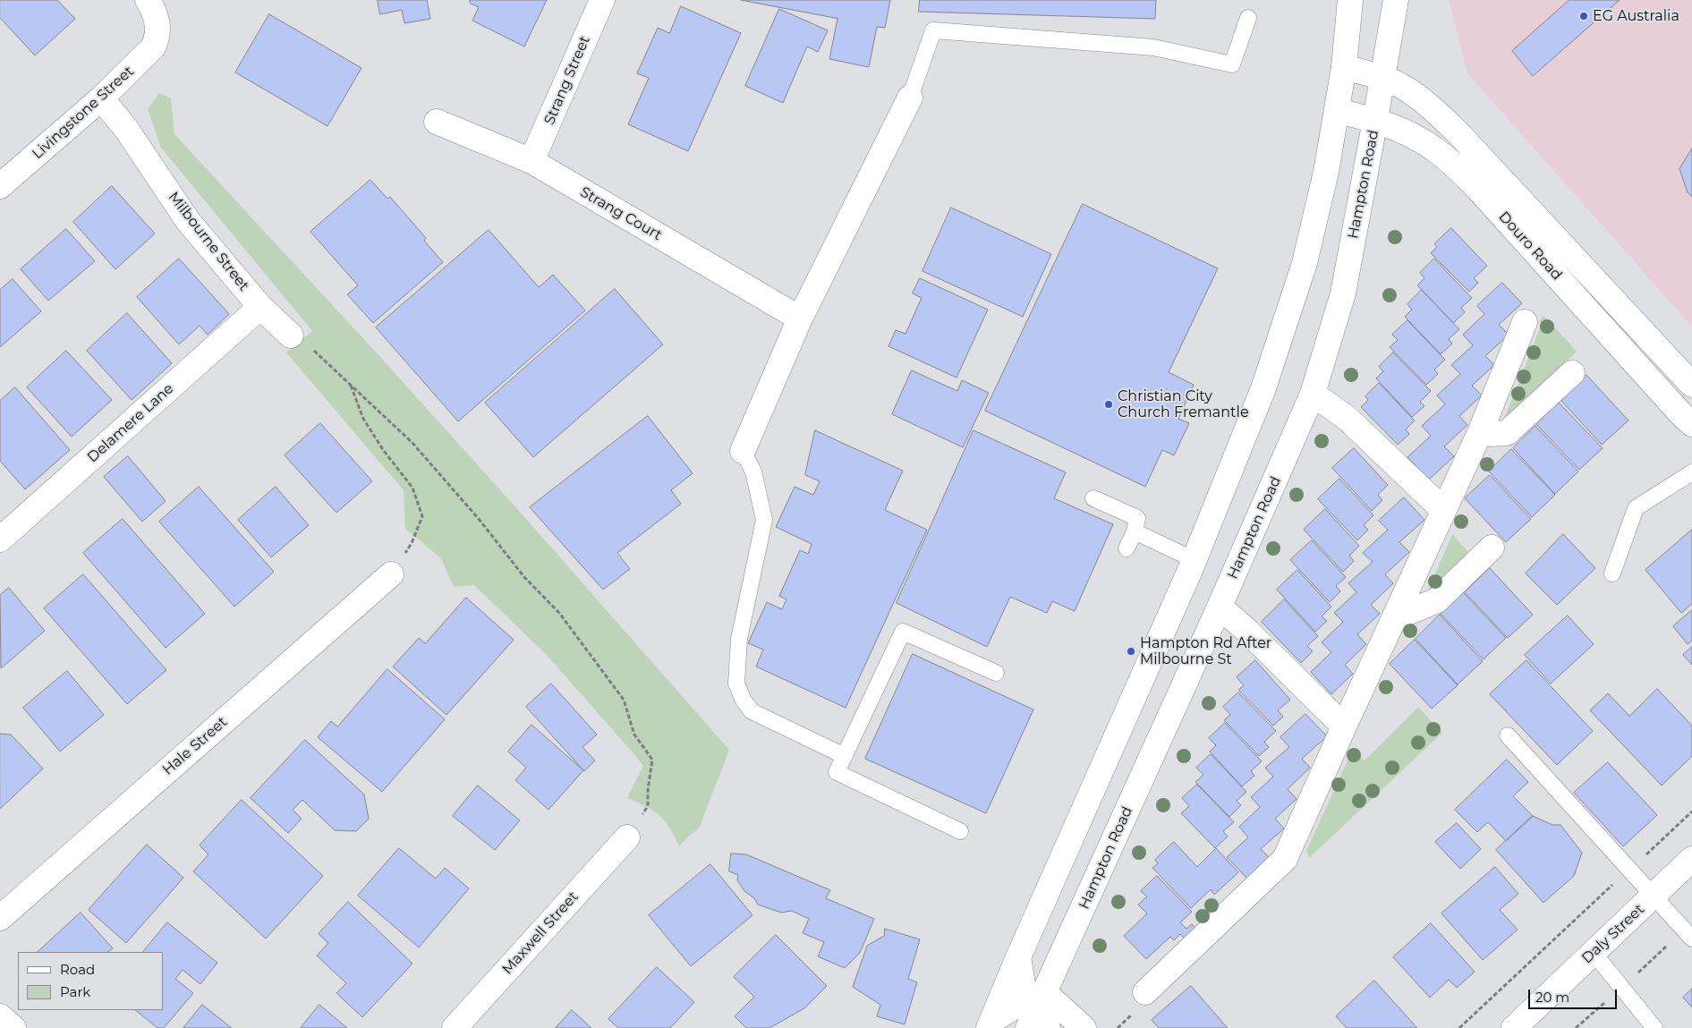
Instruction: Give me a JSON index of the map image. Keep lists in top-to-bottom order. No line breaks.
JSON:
{"streets":{"street":["Strang Street","Livingstone Street","Hampton Road","Strang Court","Milbourne Street","Douro Road","Delamere Lane","Hale Street","Maxwell Street","Daly Street"]},"crossings":[["Strang Street","Strang Court"],["Livingstone Street","Milbourne Street"],["Hampton Road","Douro Road"],["Milbourne Street","Delamere Lane"]],"places":["EG Australia","Christian City Church Fremantle","Hampton Rd After Milbourne St"],"legend":["Road","Park"],"scale_bar":"20 m"}
